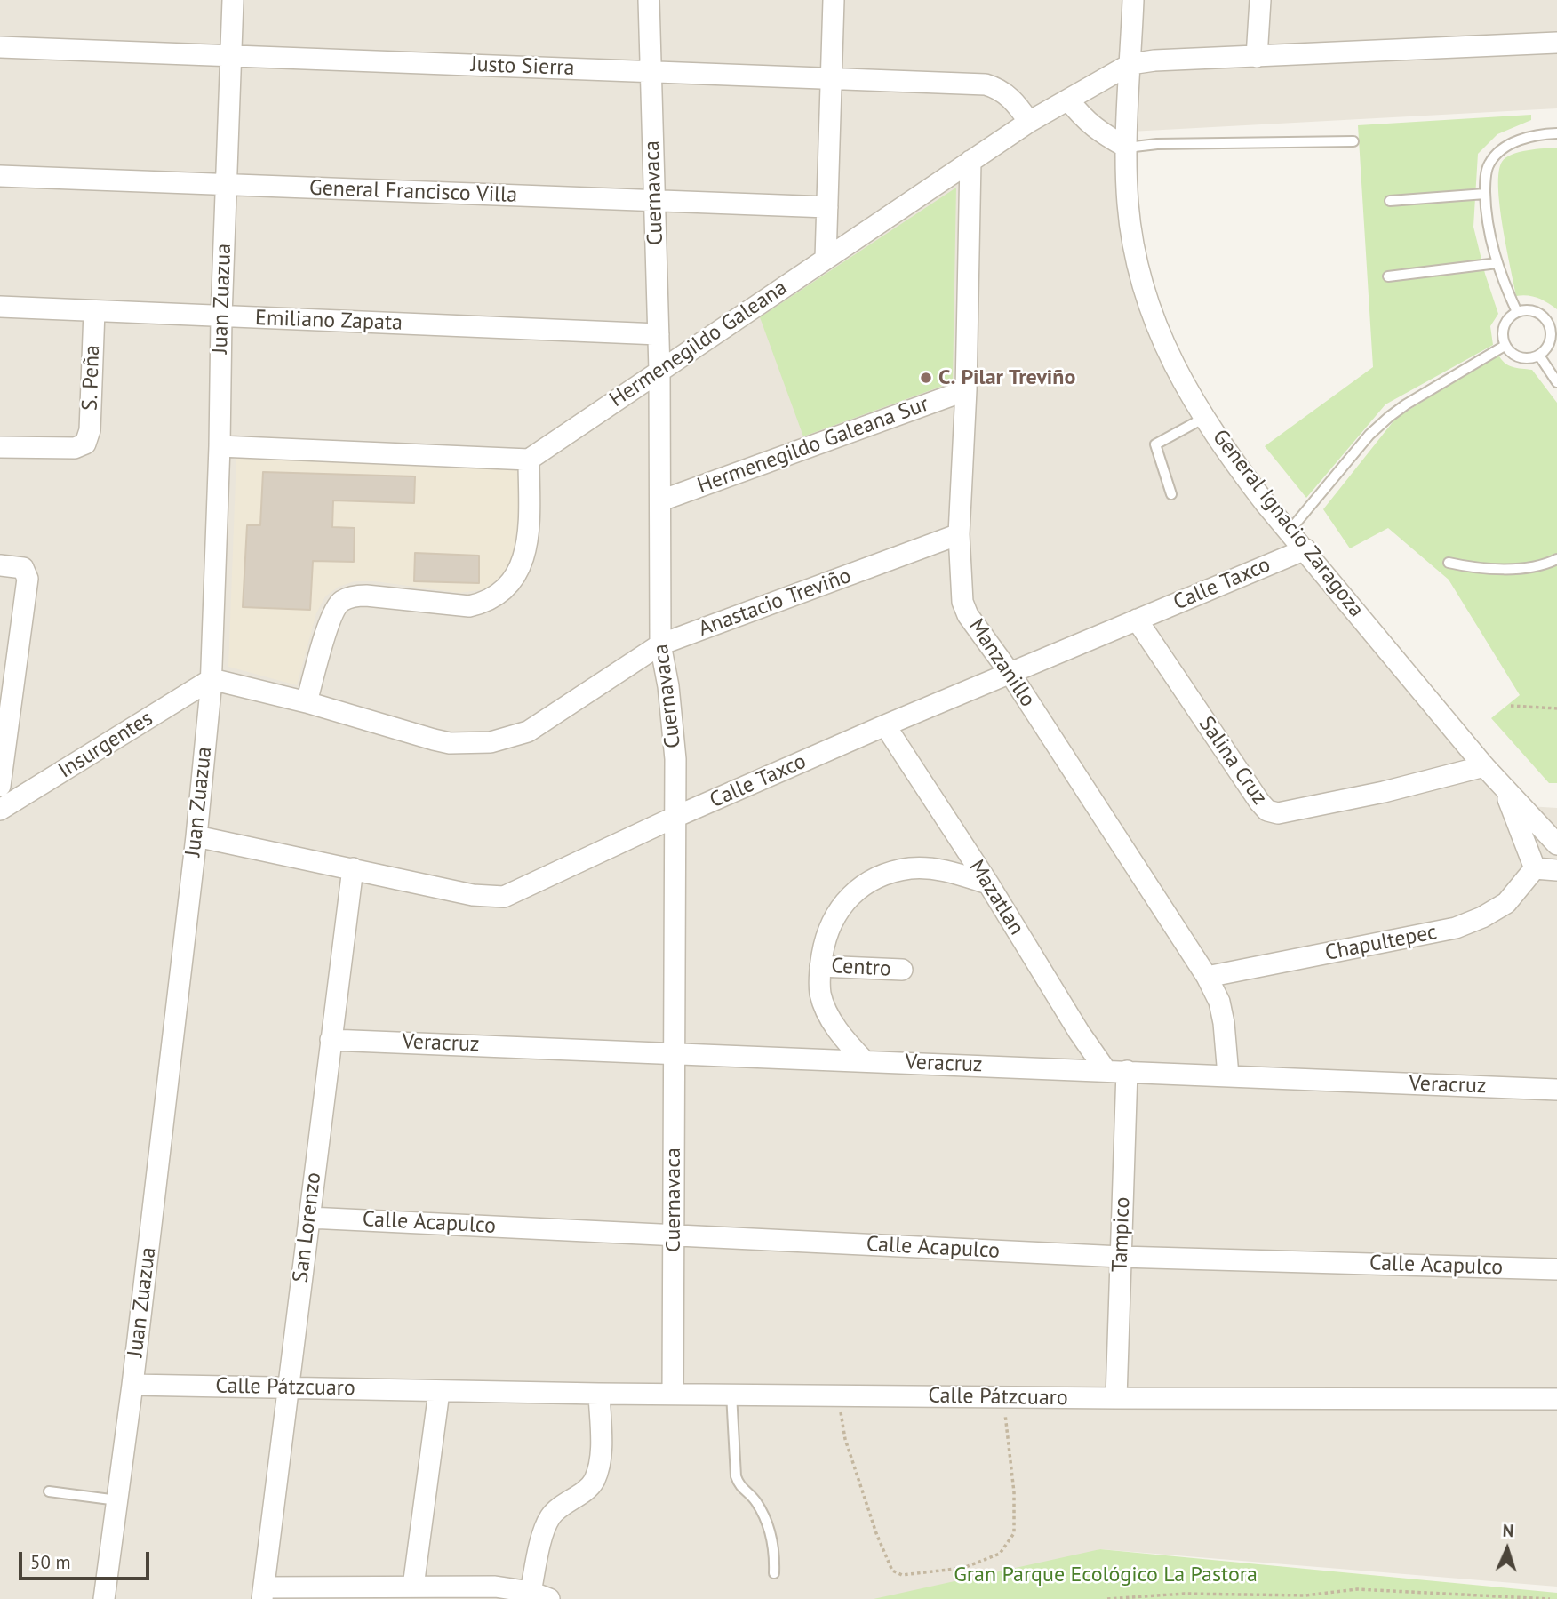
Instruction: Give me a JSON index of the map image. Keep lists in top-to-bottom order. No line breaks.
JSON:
{"streets":{"street":["Justo Sierra","General Francisco Villa","Cuernavaca","Juan Zuazua","Emiliano Zapata","Hermenegildo Galeana","S. Peña","Hermenegildo Galeana Sur","General Ignacio Zaragoza","Calle Taxco","Anastacio Treviño","Manzanillo","Insurgentes","Salina Cruz","Mazatlan","Chapultepec","Centro","Veracruz","Calle Acapulco","San Lorenzo","Tampico","Calle Pátzcuaro"]},"crossings":[["Justo Sierra","Cuernavaca"],["Justo Sierra","Juan Zuazua"],["Justo Sierra","Hermenegildo Galeana"],["General Francisco Villa","Cuernavaca"],["General Francisco Villa","Juan Zuazua"],["Cuernavaca","Emiliano Zapata"],["Cuernavaca","Hermenegildo Galeana"],["Cuernavaca","Hermenegildo Galeana Sur"],["Cuernavaca","Calle Taxco"],["Cuernavaca","Anastacio Treviño"],["Cuernavaca","Veracruz"],["Cuernavaca","Calle Acapulco"],["Cuernavaca","Calle Pátzcuaro"],["Juan Zuazua","Emiliano Zapata"],["Juan Zuazua","Calle Taxco"],["Juan Zuazua","Anastacio Treviño"],["Juan Zuazua","Insurgentes"],["Juan Zuazua","Calle Pátzcuaro"],["Emiliano Zapata","S. Peña"],["Hermenegildo Galeana","General Ignacio Zaragoza"],["Hermenegildo Galeana","Manzanillo"],["Hermenegildo Galeana Sur","Manzanillo"],["General Ignacio Zaragoza","Calle Taxco"],["General Ignacio Zaragoza","Salina Cruz"],["Calle Taxco","Manzanillo"],["Calle Taxco","Salina Cruz"],["Calle Taxco","Mazatlan"],["Calle Taxco","San Lorenzo"],["Anastacio Treviño","Manzanillo"],["Anastacio Treviño","Insurgentes"],["Manzanillo","Chapultepec"],["Manzanillo","Veracruz"],["Mazatlan","Veracruz"],["Veracruz","San Lorenzo"],["Veracruz","Tampico"],["Calle Acapulco","San Lorenzo"],["Calle Acapulco","Tampico"],["San Lorenzo","Calle Pátzcuaro"],["Tampico","Calle Pátzcuaro"]],"parks":["Gran Parque Ecológico La Pastora"],"places":["C. Pilar Treviño"],"scale_bar":"50 m","north":"top"}
